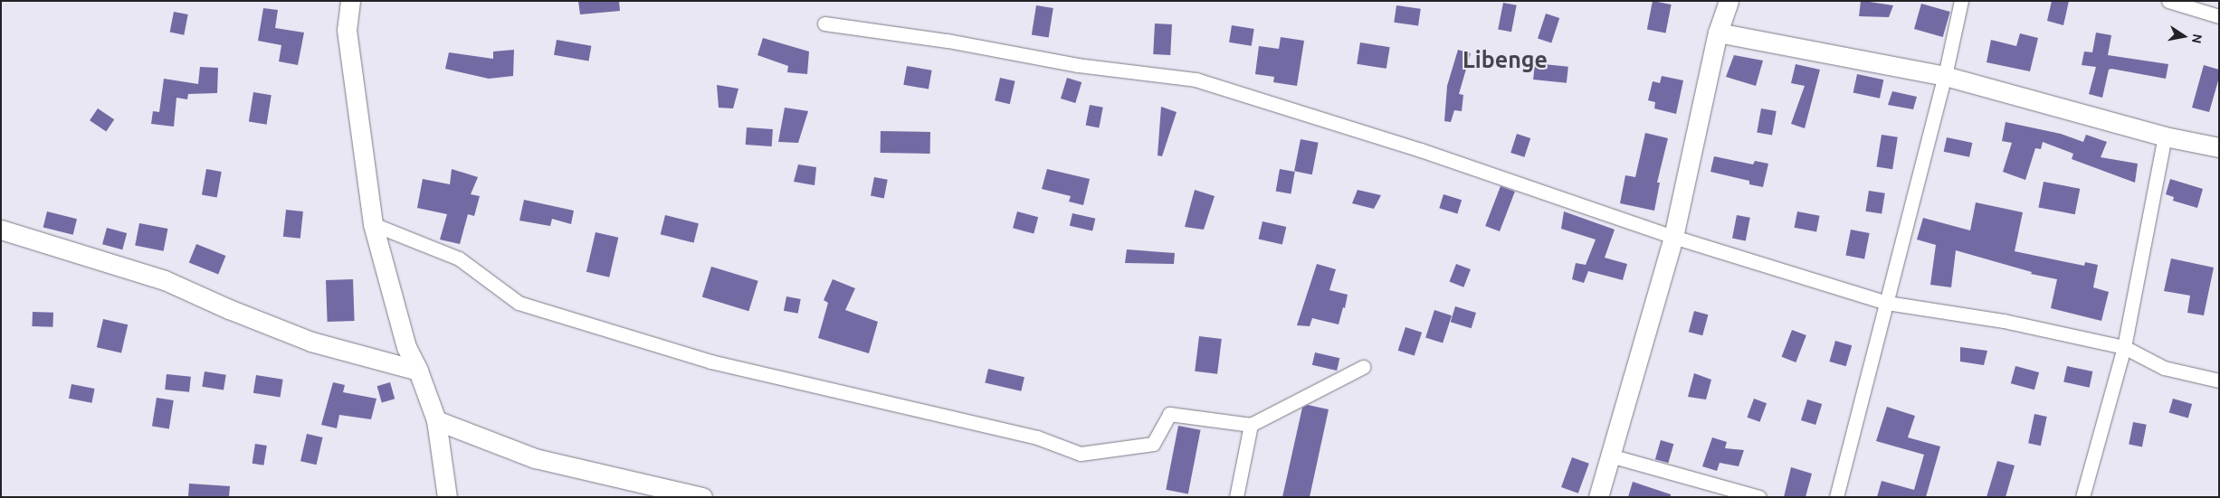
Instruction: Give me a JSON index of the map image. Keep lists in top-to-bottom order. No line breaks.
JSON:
{"districts":["Libenge"],"north":"right"}
